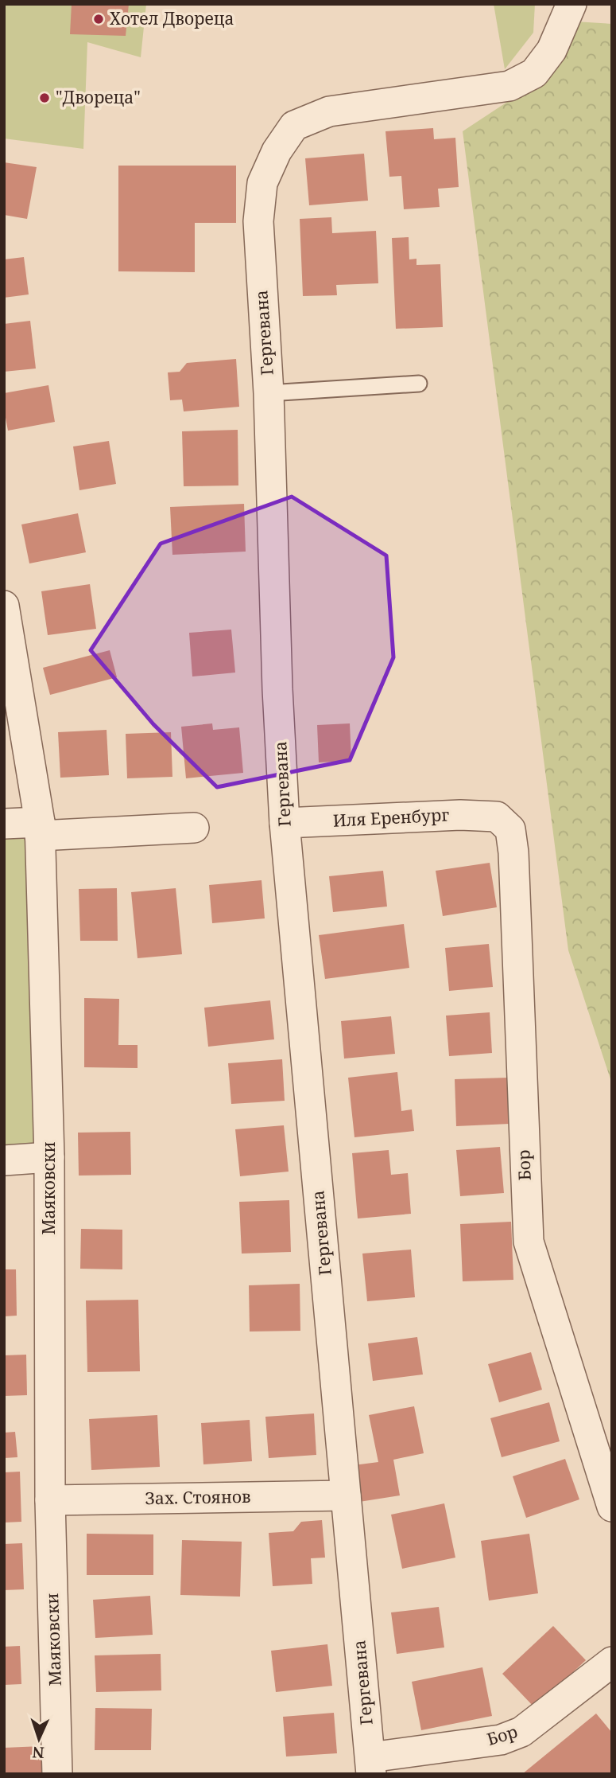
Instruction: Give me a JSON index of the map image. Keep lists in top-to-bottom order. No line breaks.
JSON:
{"streets":{"street":["Гергевана","Иля Еренбург","Бор","Маяковски","Зах. Стоянов"]},"crossings":[["Гергевана","Иля Еренбург"],["Гергевана","Бор"],["Гергевана","Зах. Стоянов"],["Иля Еренбург","Бор"],["Маяковски","Зах. Стоянов"]],"places":["Хотел Двореца","\"Двореца\""],"north":"bottom"}
